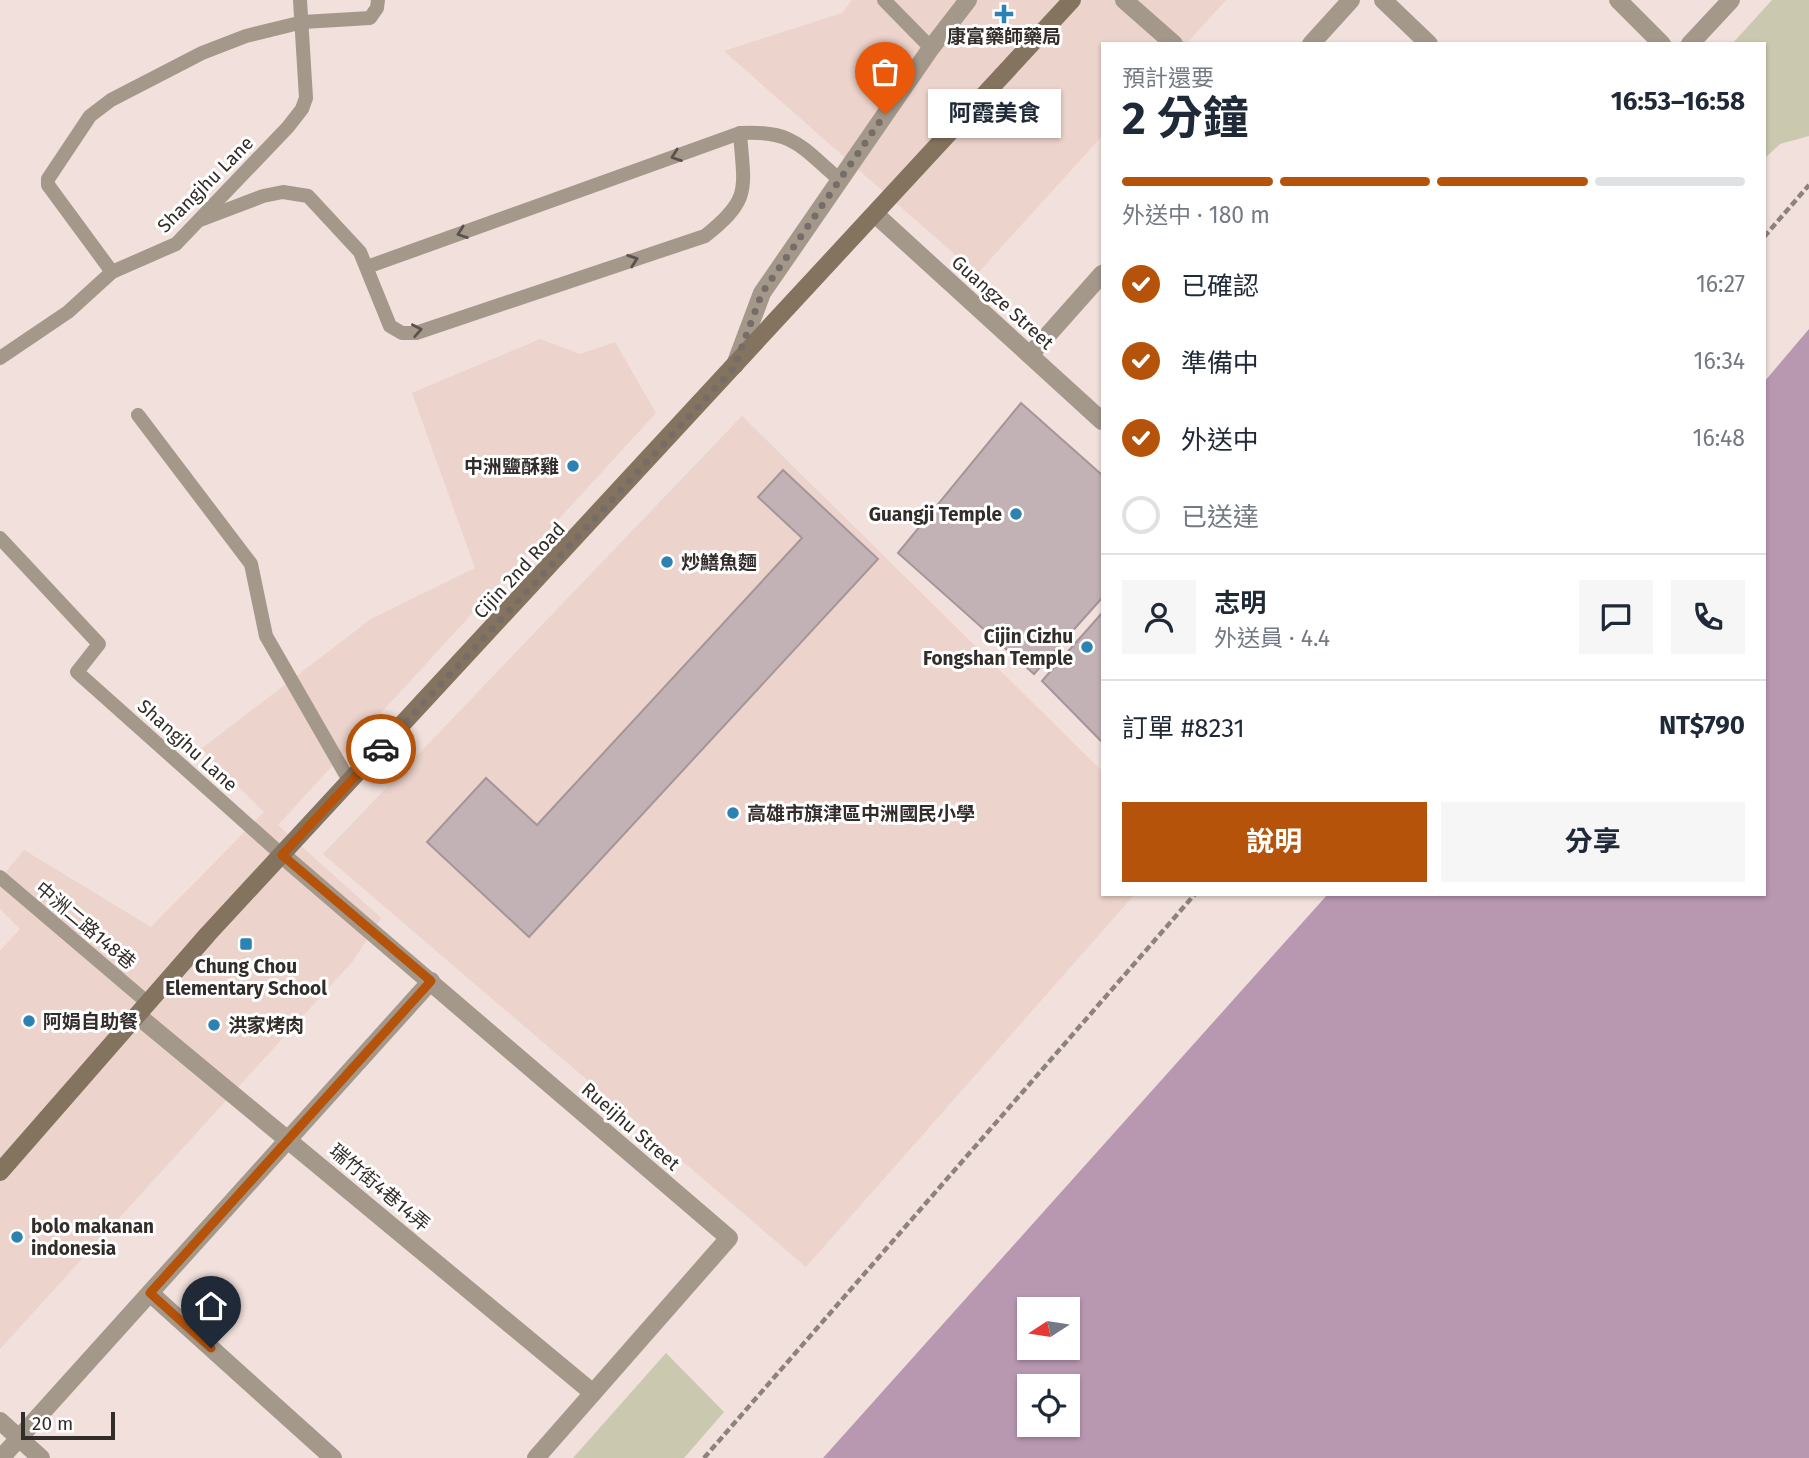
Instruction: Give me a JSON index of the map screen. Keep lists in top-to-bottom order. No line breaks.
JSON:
{"streets":{"street":["Guangze Street","Cijin 2nd Road","Rueijhu Street","瑞竹街4巷14弄"],"lane":["Shangjhu Lane","中洲二路148巷"]},"crossings":[["Shangjhu Lane","Cijin 2nd Road"],["Shangjhu Lane","Rueijhu Street"],["Guangze Street","Cijin 2nd Road"],["Cijin 2nd Road","中洲二路148巷"],["Cijin 2nd Road","Rueijhu Street"],["Cijin 2nd Road","瑞竹街4巷14弄"],["中洲二路148巷","瑞竹街4巷14弄"],["Rueijhu Street","瑞竹街4巷14弄"]],"places":{"health":["康富藥師藥局"],"other":["阿霞美食","中洲鹽酥雞","Guangji Temple","炒鱔魚麵","Cijin Cizhu Fongshan Temple","高雄市旗津區中洲國民小學","阿娟自助餐","洪家烤肉","bolo makanan indonesia"],"transit":["Chung Chou Elementary School"]},"scale_bar":"20 m","north":"left","page":{"heading":["2 分鐘","預計還要","16:53–16:58"],"panel":["志明","外送員 · 4.4","訂單 #8231","NT$790"],"bubble":"阿霞美食","bar":"外送中 · 180 m","list":[["已確認","16:27"],["準備中","16:34"],["外送中","16:48"],"已送達"],"buttons":["說明","分享"],"scale":"20 m"}}
